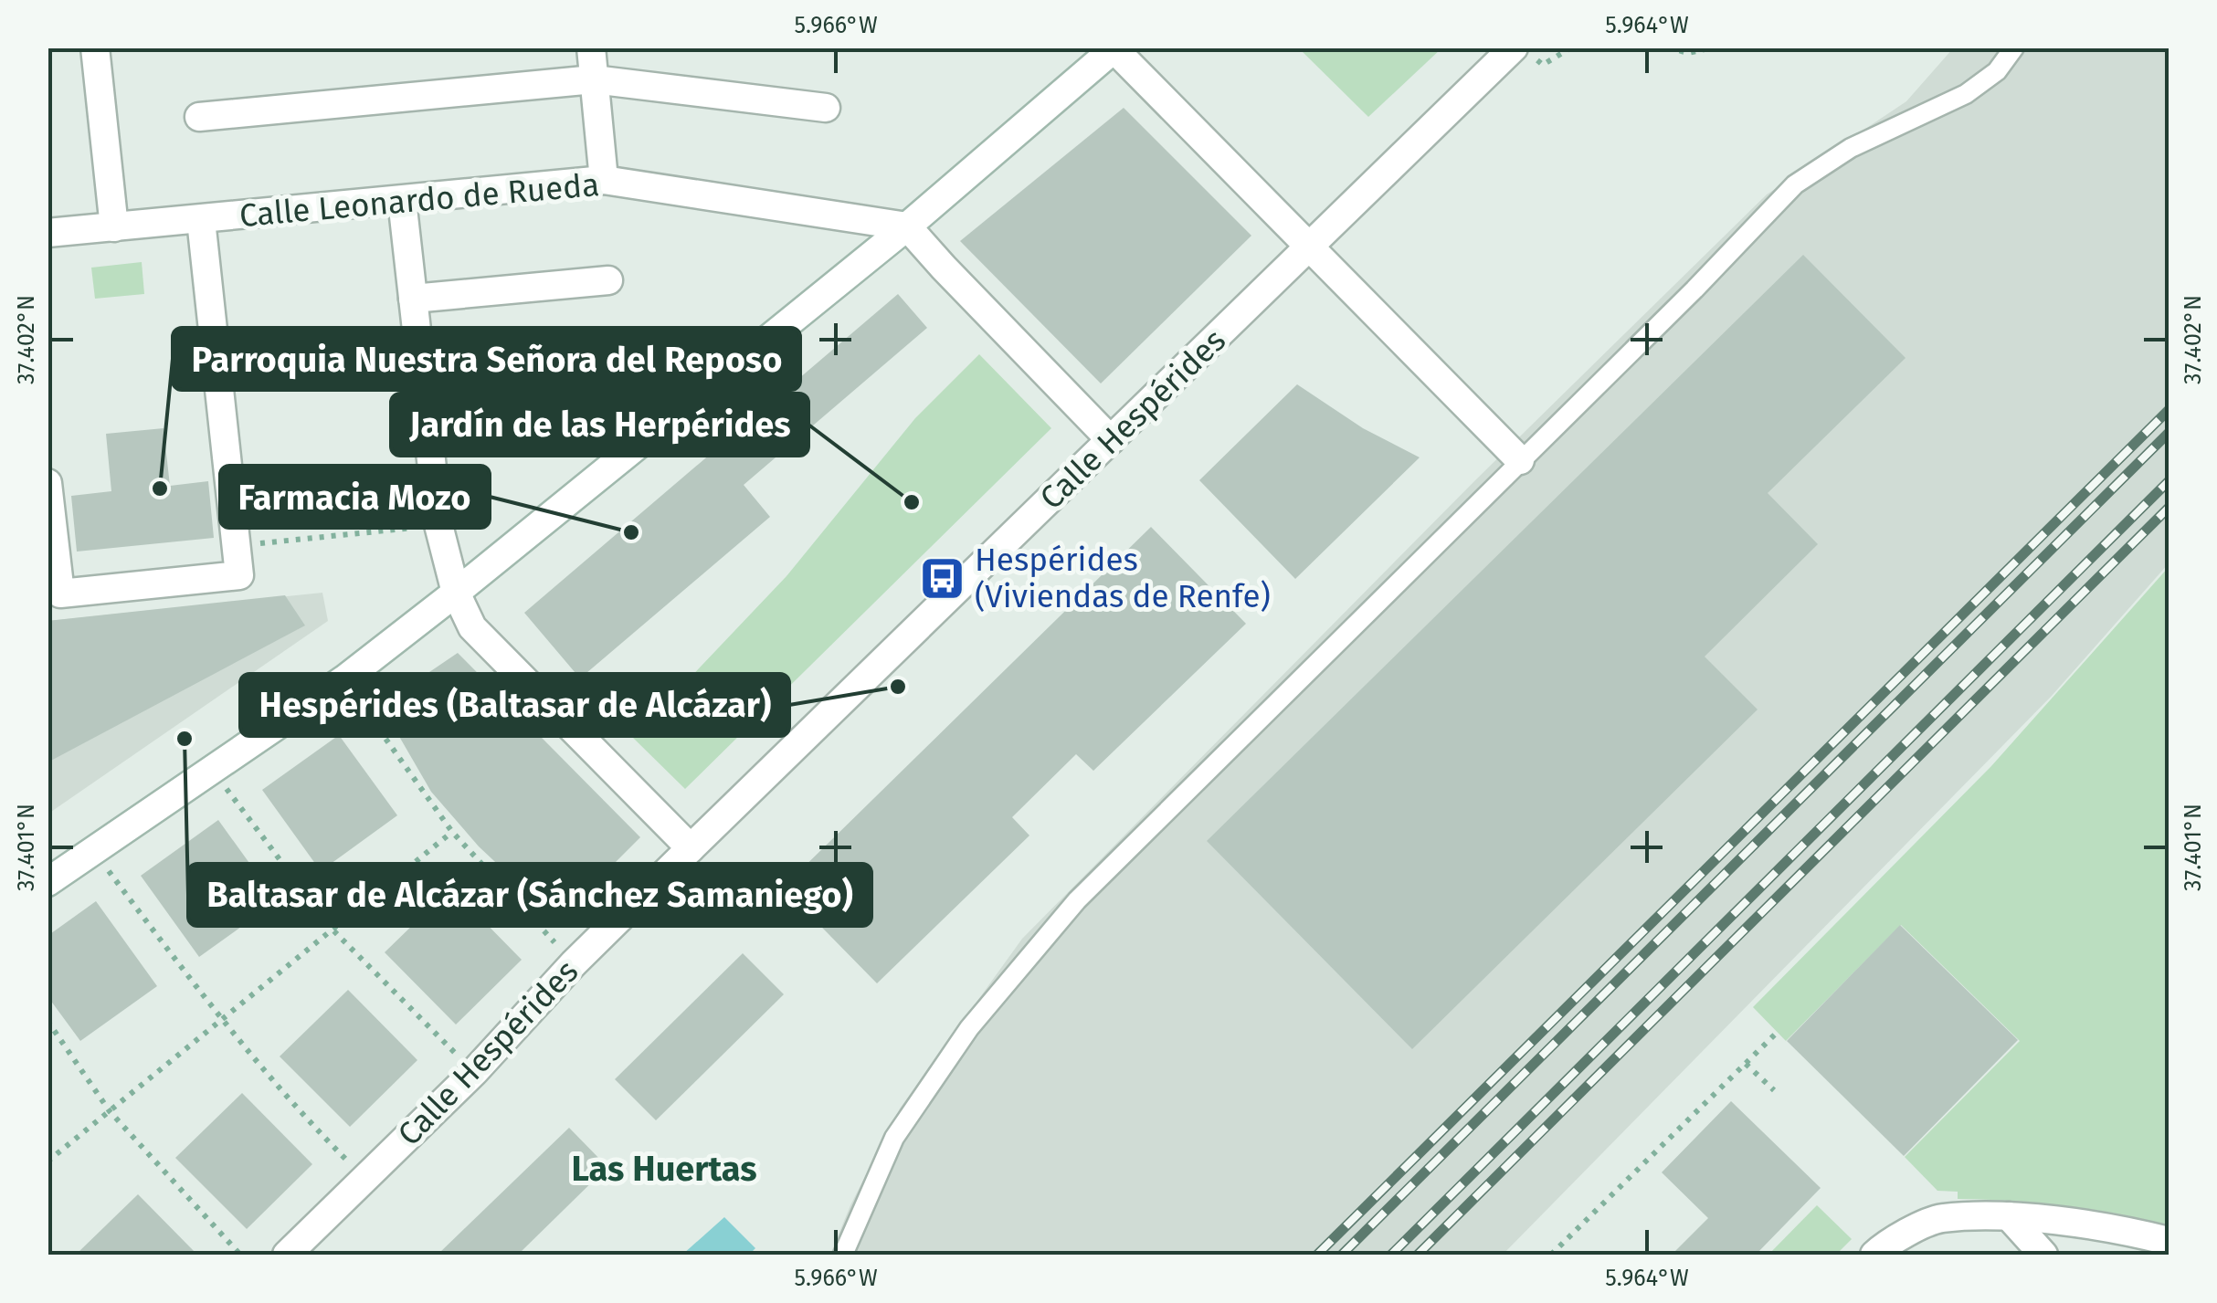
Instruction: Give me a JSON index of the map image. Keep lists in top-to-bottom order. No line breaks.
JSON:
{"streets":{"street":["Calle Leonardo de Rueda","Calle Hespérides"]},"districts":["Las Huertas"],"places":{"other":["Parroquia Nuestra Señora del Reposo","Jardín de las Herpérides","Farmacia Mozo","Hespérides (Baltasar de Alcázar)","Baltasar de Alcázar (Sánchez Samaniego)"],"bus stop":["Hespérides (Viviendas de Renfe)"]},"coordinates":["5.966°W","5.964°W","37.402°N","37.401°N"]}
